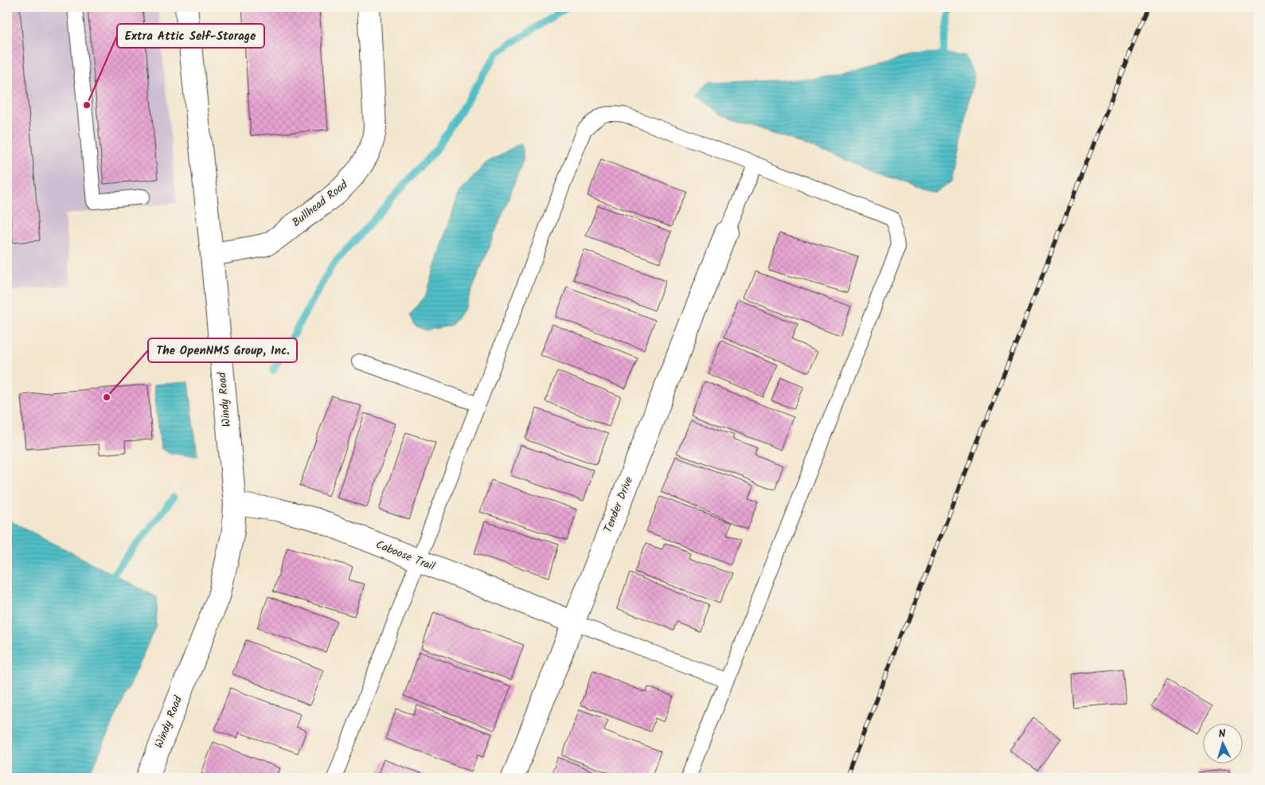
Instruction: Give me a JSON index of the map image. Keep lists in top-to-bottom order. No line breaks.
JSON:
{"streets":{"street":["Bullhead Road","Windy Road","Tender Drive","Caboose Trail"]},"crossings":[["Bullhead Road","Windy Road"],["Windy Road","Caboose Trail"],["Tender Drive","Caboose Trail"]],"places":["Extra Attic Self-Storage","The OpenNMS Group, Inc."],"north":"top"}
